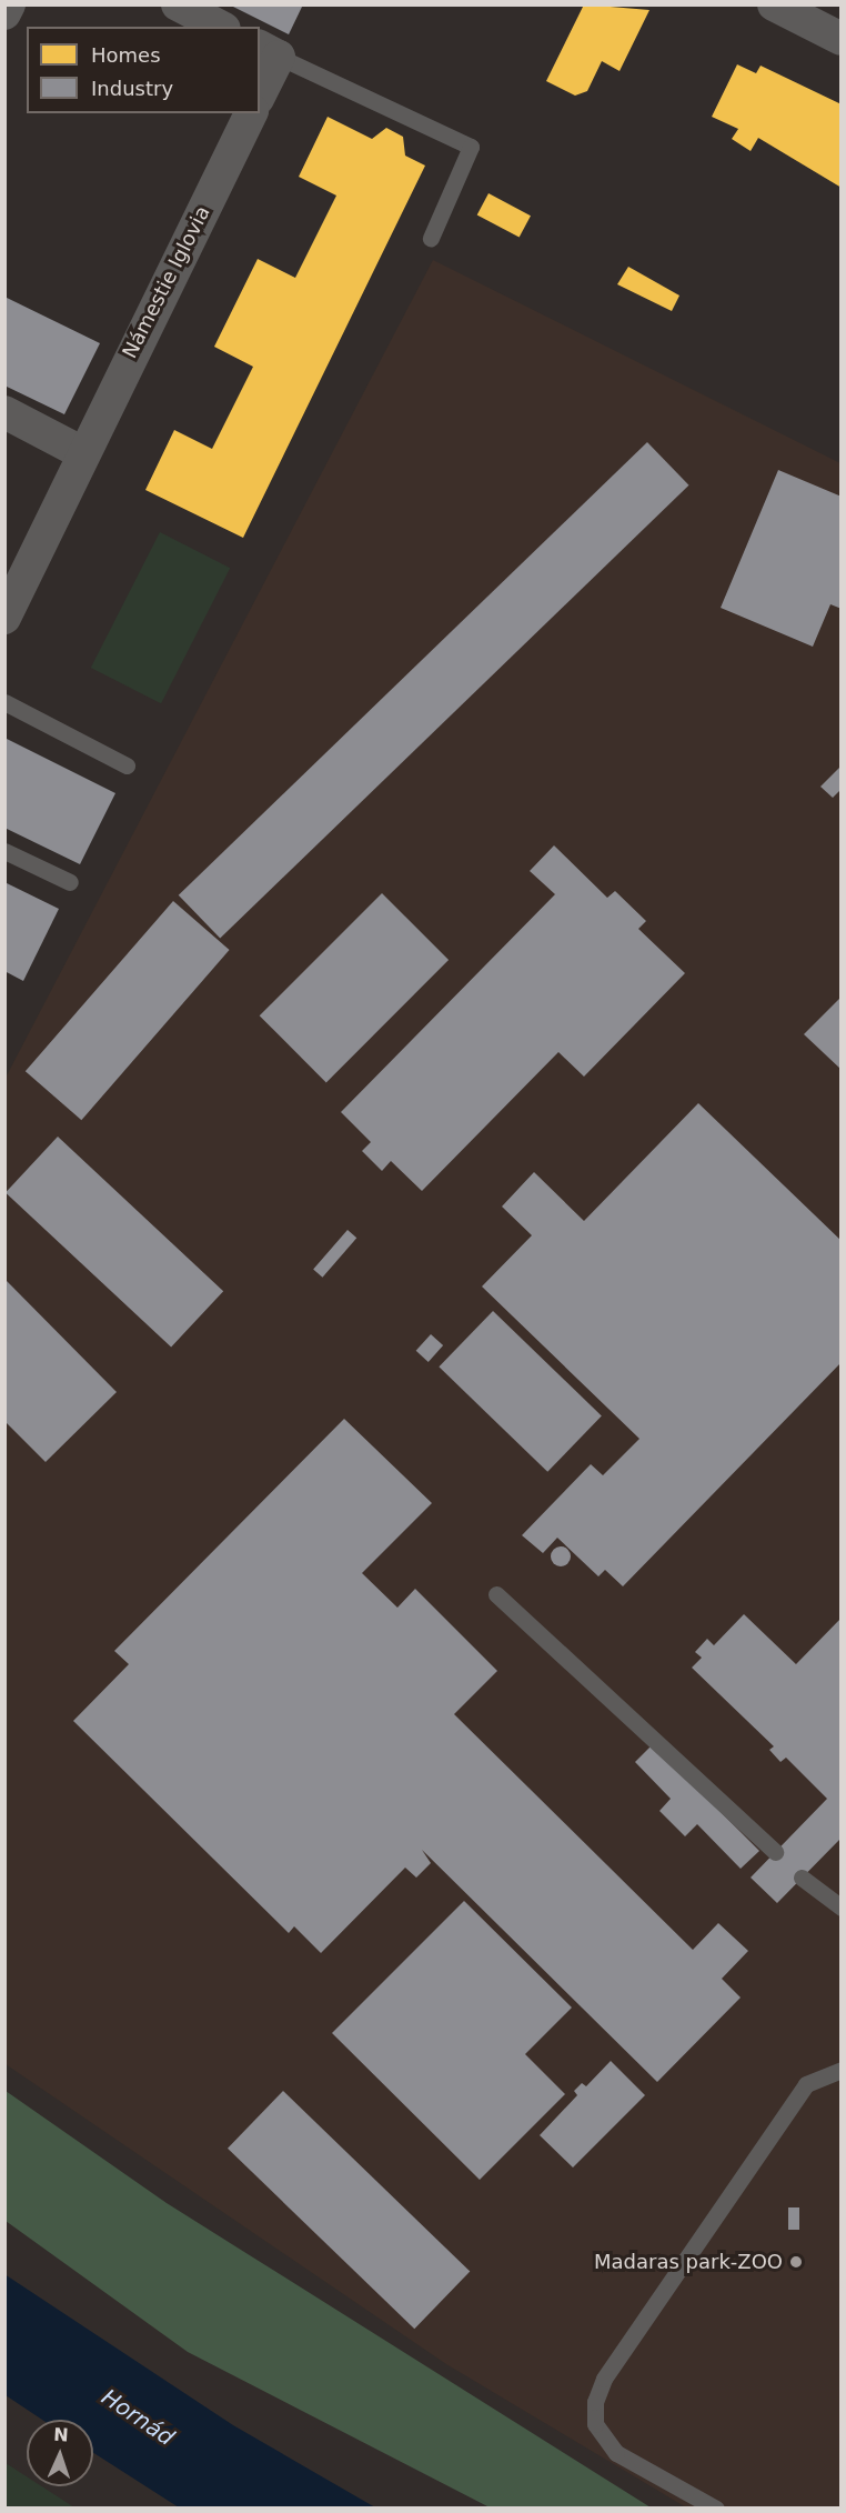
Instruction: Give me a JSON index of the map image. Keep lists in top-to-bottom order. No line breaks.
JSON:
{"streets":{"street":["Námestie Iglovia"]},"water":["Hornád"],"places":["Madaras park-ZOO"],"legend":["Homes","Industry"],"north":"top"}
